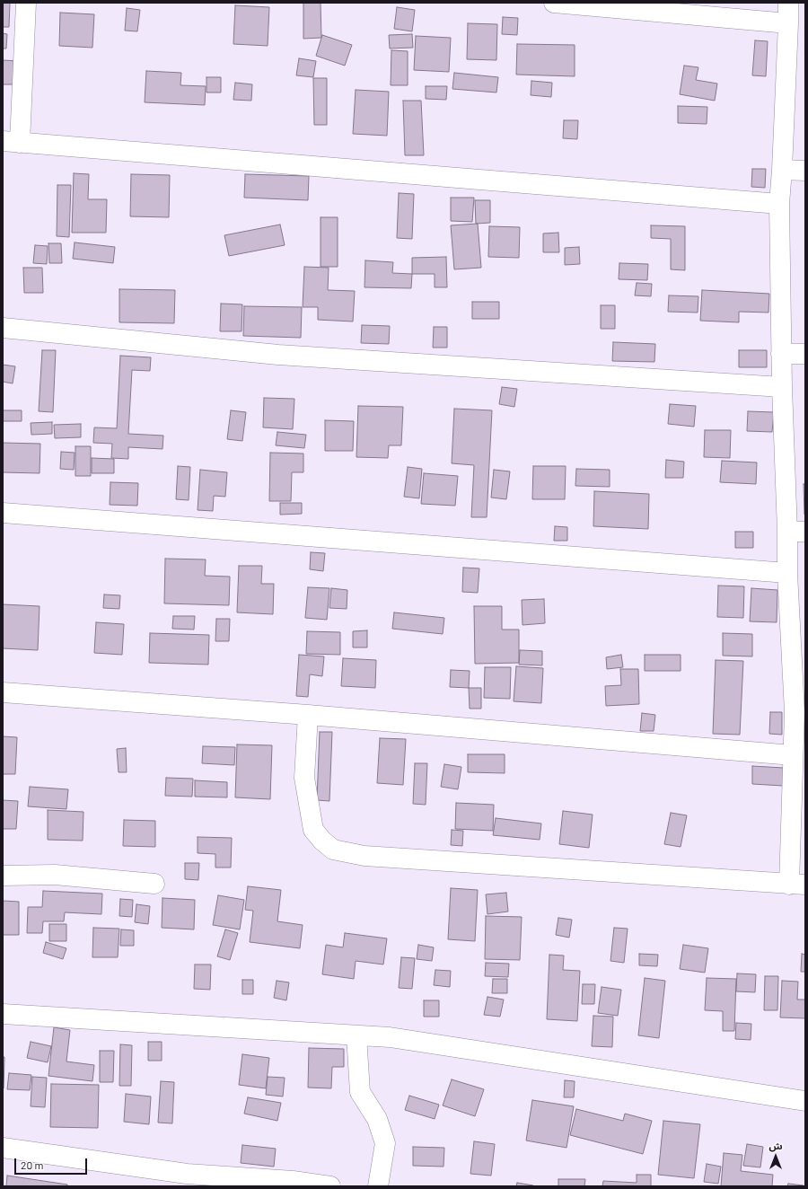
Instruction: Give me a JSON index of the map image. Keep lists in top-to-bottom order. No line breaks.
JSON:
{"scale_bar":"20 m","north":"top"}
